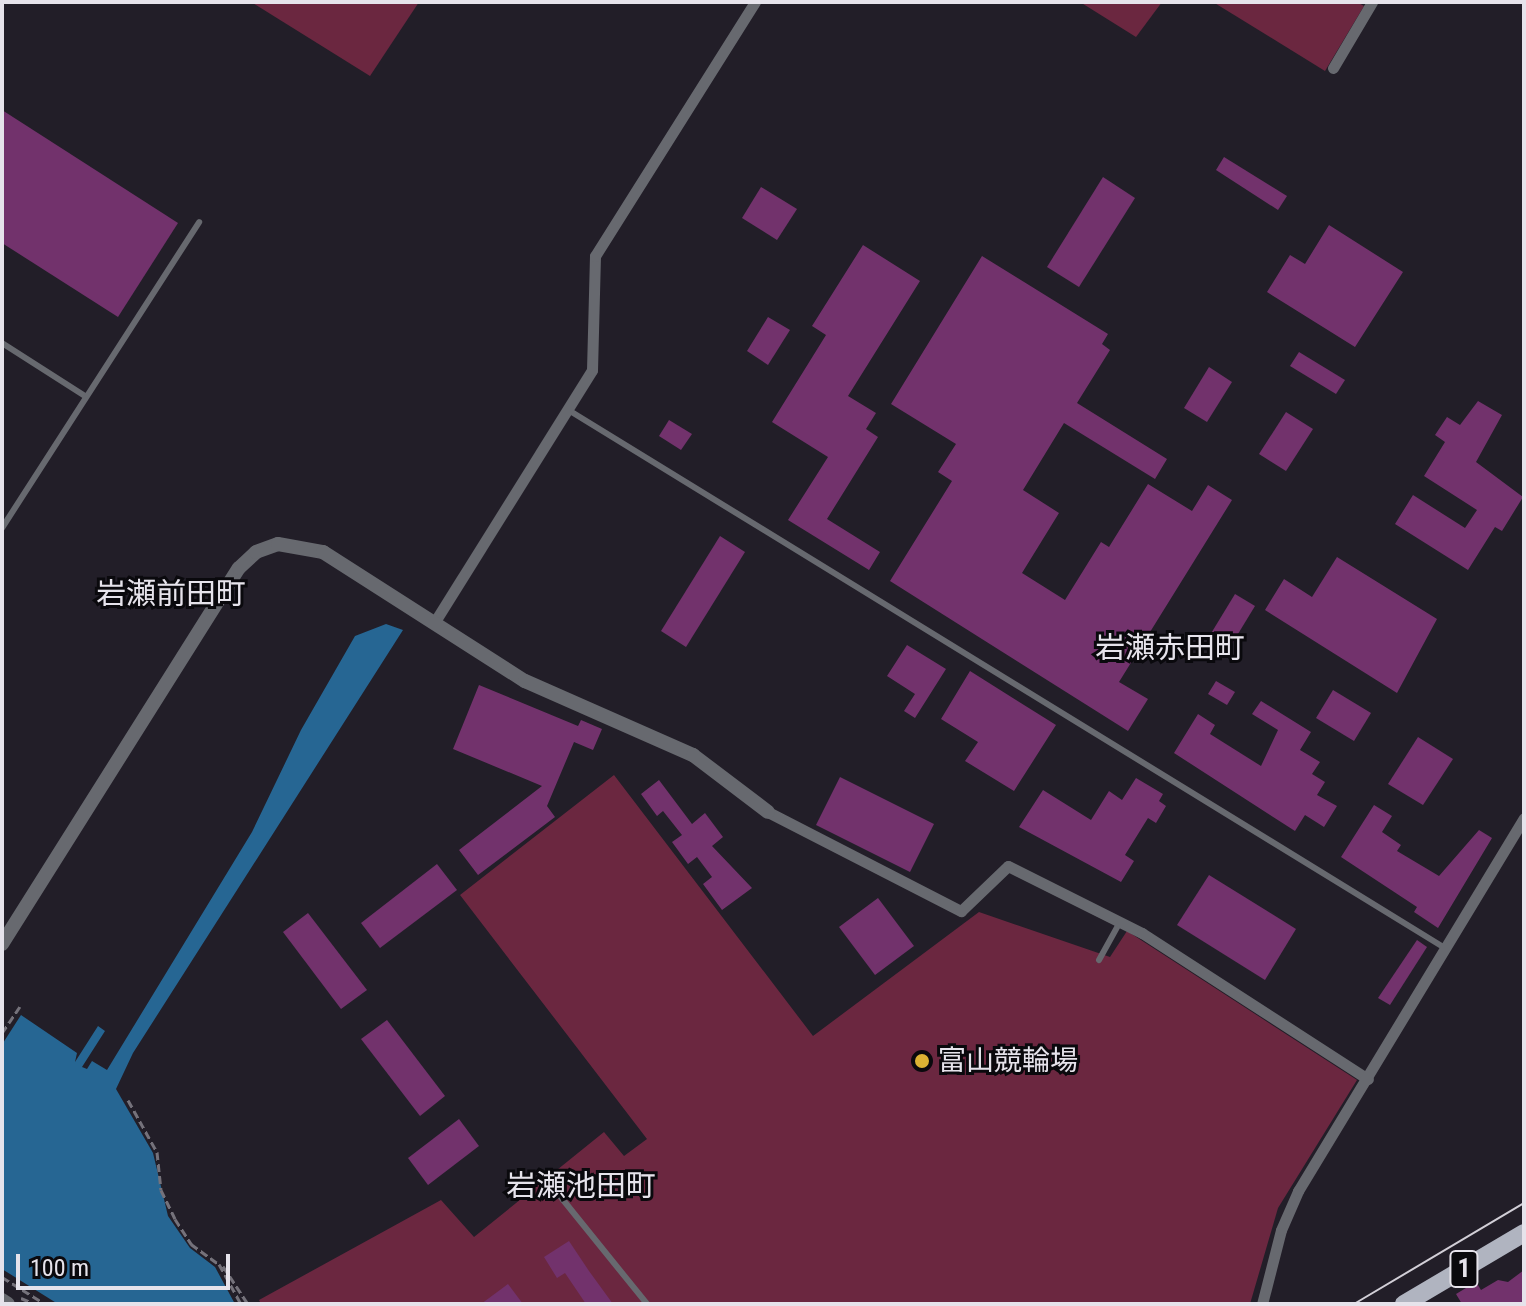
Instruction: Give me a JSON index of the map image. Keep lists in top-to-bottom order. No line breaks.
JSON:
{"streets":{"main road":["1"]},"districts":["岩瀬前田町","岩瀬赤田町","岩瀬池田町"],"places":["富山競輪場"],"scale_bar":"100 m"}
